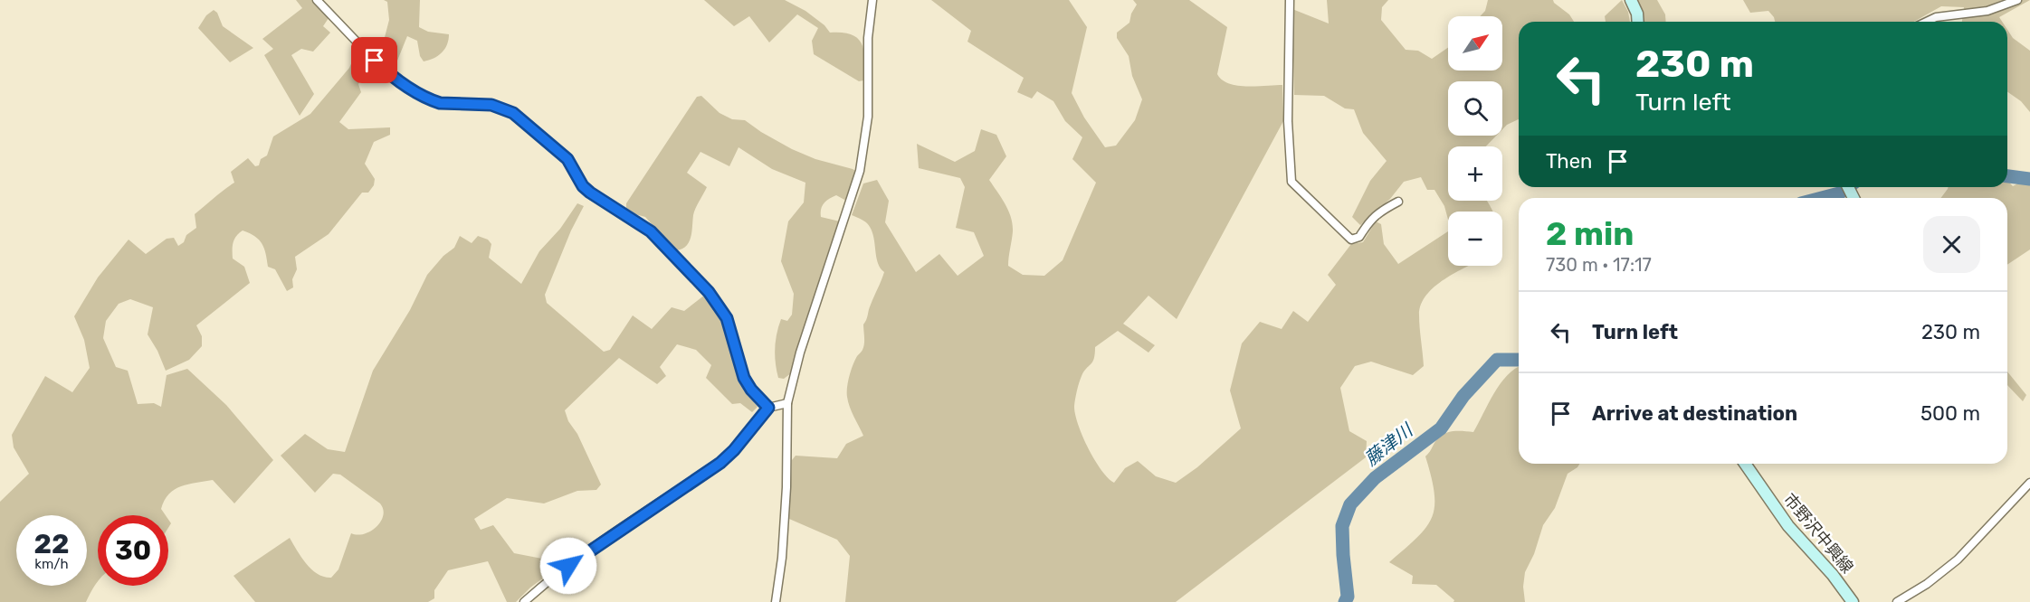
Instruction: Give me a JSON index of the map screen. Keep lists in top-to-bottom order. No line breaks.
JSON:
{"streets":{"main road":["市野沢中興線"]},"water":["藤津川"],"north":"top right","page":{"map_buttons":["+","−"],"turn":["230 m","Turn left"],"then":"Then","heading":["2 min","730 m · 17:17"],"list":[{"name":"Turn left","value":"230 m"},{"name":"Arrive at destination","value":"500 m"}],"speed":"22 km/h","limit":"30"}}
